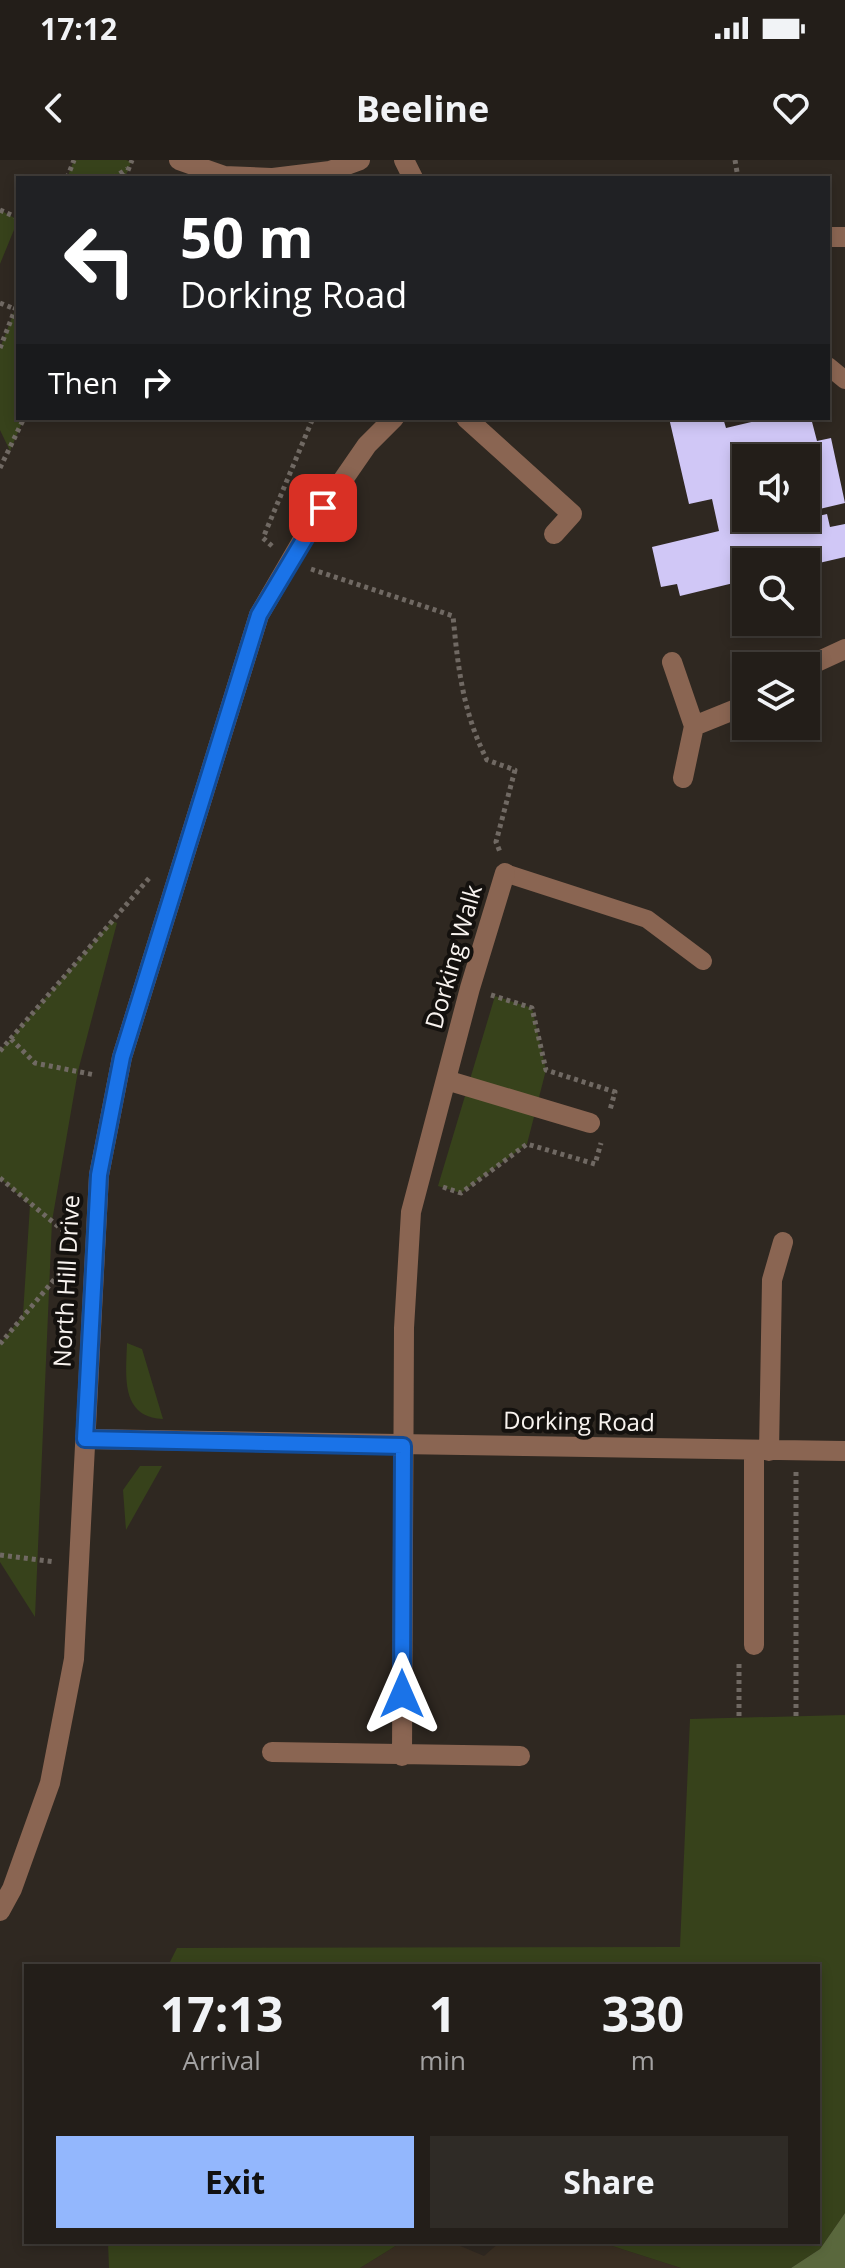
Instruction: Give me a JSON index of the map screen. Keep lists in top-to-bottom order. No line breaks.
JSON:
{"streets":{"street":["Dorking Walk","North Hill Drive","Dorking Road"]},"crossings":[["Dorking Walk","North Hill Drive"],["Dorking Walk","Dorking Road"],["North Hill Drive","Dorking Road"]],"page":{"status":"17:12","header":"Beeline","turn":["50 m","Dorking Road"],"then":"Then","eta":["17:13","Arrival","1","min","330","m"],"buttons":["Exit","Share"]}}
